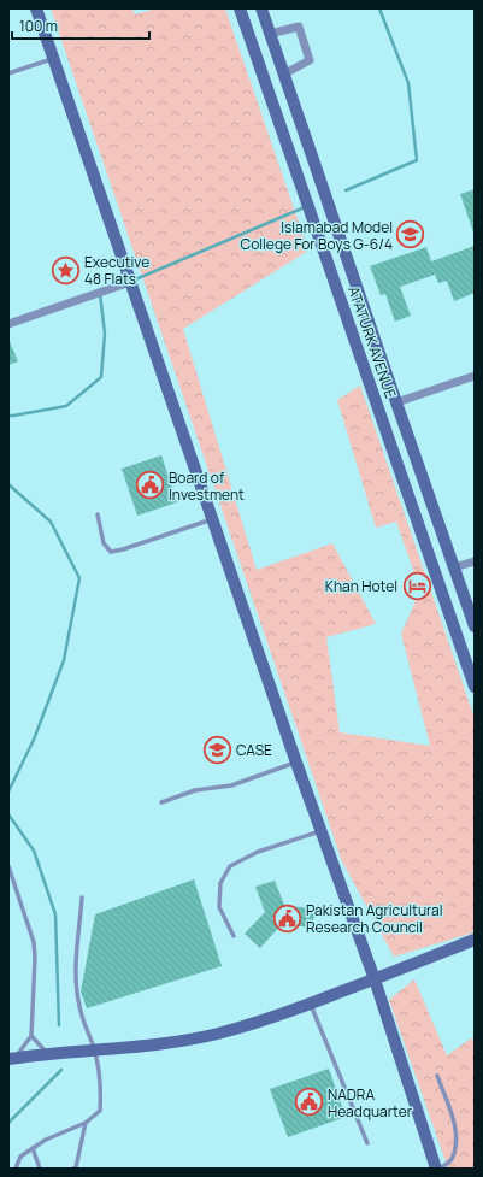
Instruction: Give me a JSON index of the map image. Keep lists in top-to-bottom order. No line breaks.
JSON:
{"streets":{"street":["ATATURK AVENUE"]},"places":{"school or university":["Islamabad Model College For Boys G-6/4","CASE"],"place":["Executive 48 Flats"],"public building":["Board of Investment","Pakistan Agricultural Research Council","NADRA Headquarter"],"hotel":["Khan Hotel"]},"scale_bar":"100 m"}
